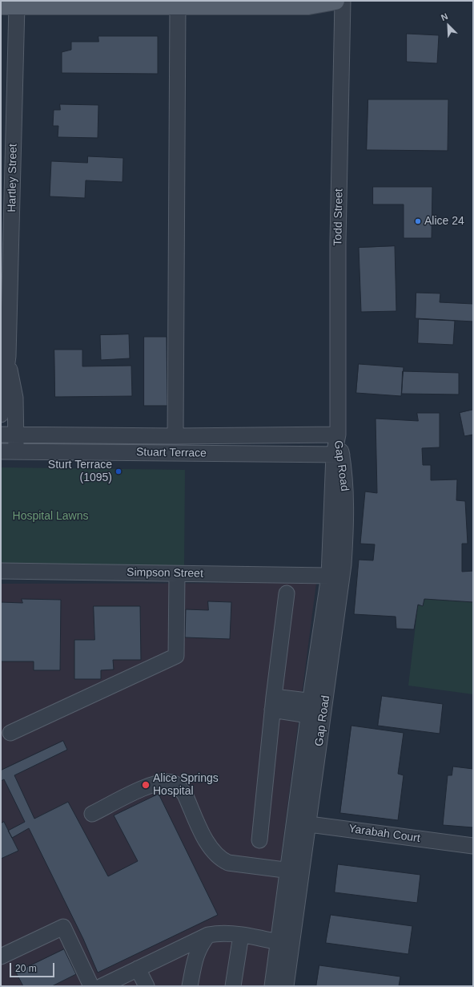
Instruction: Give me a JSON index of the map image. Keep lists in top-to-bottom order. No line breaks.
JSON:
{"streets":{"street":["Hartley Street","Todd Street","Stuart Terrace","Gap Road","Simpson Street","Yarabah Court"]},"crossings":[["Hartley Street","Stuart Terrace"],["Todd Street","Stuart Terrace"],["Todd Street","Gap Road"],["Stuart Terrace","Gap Road"],["Gap Road","Simpson Street"],["Gap Road","Yarabah Court"]],"parks":["Hospital Lawns"],"places":["Alice 24","Sturt Terrace (1095)","Alice Springs Hospital"],"scale_bar":"20 m","north":"top left"}
